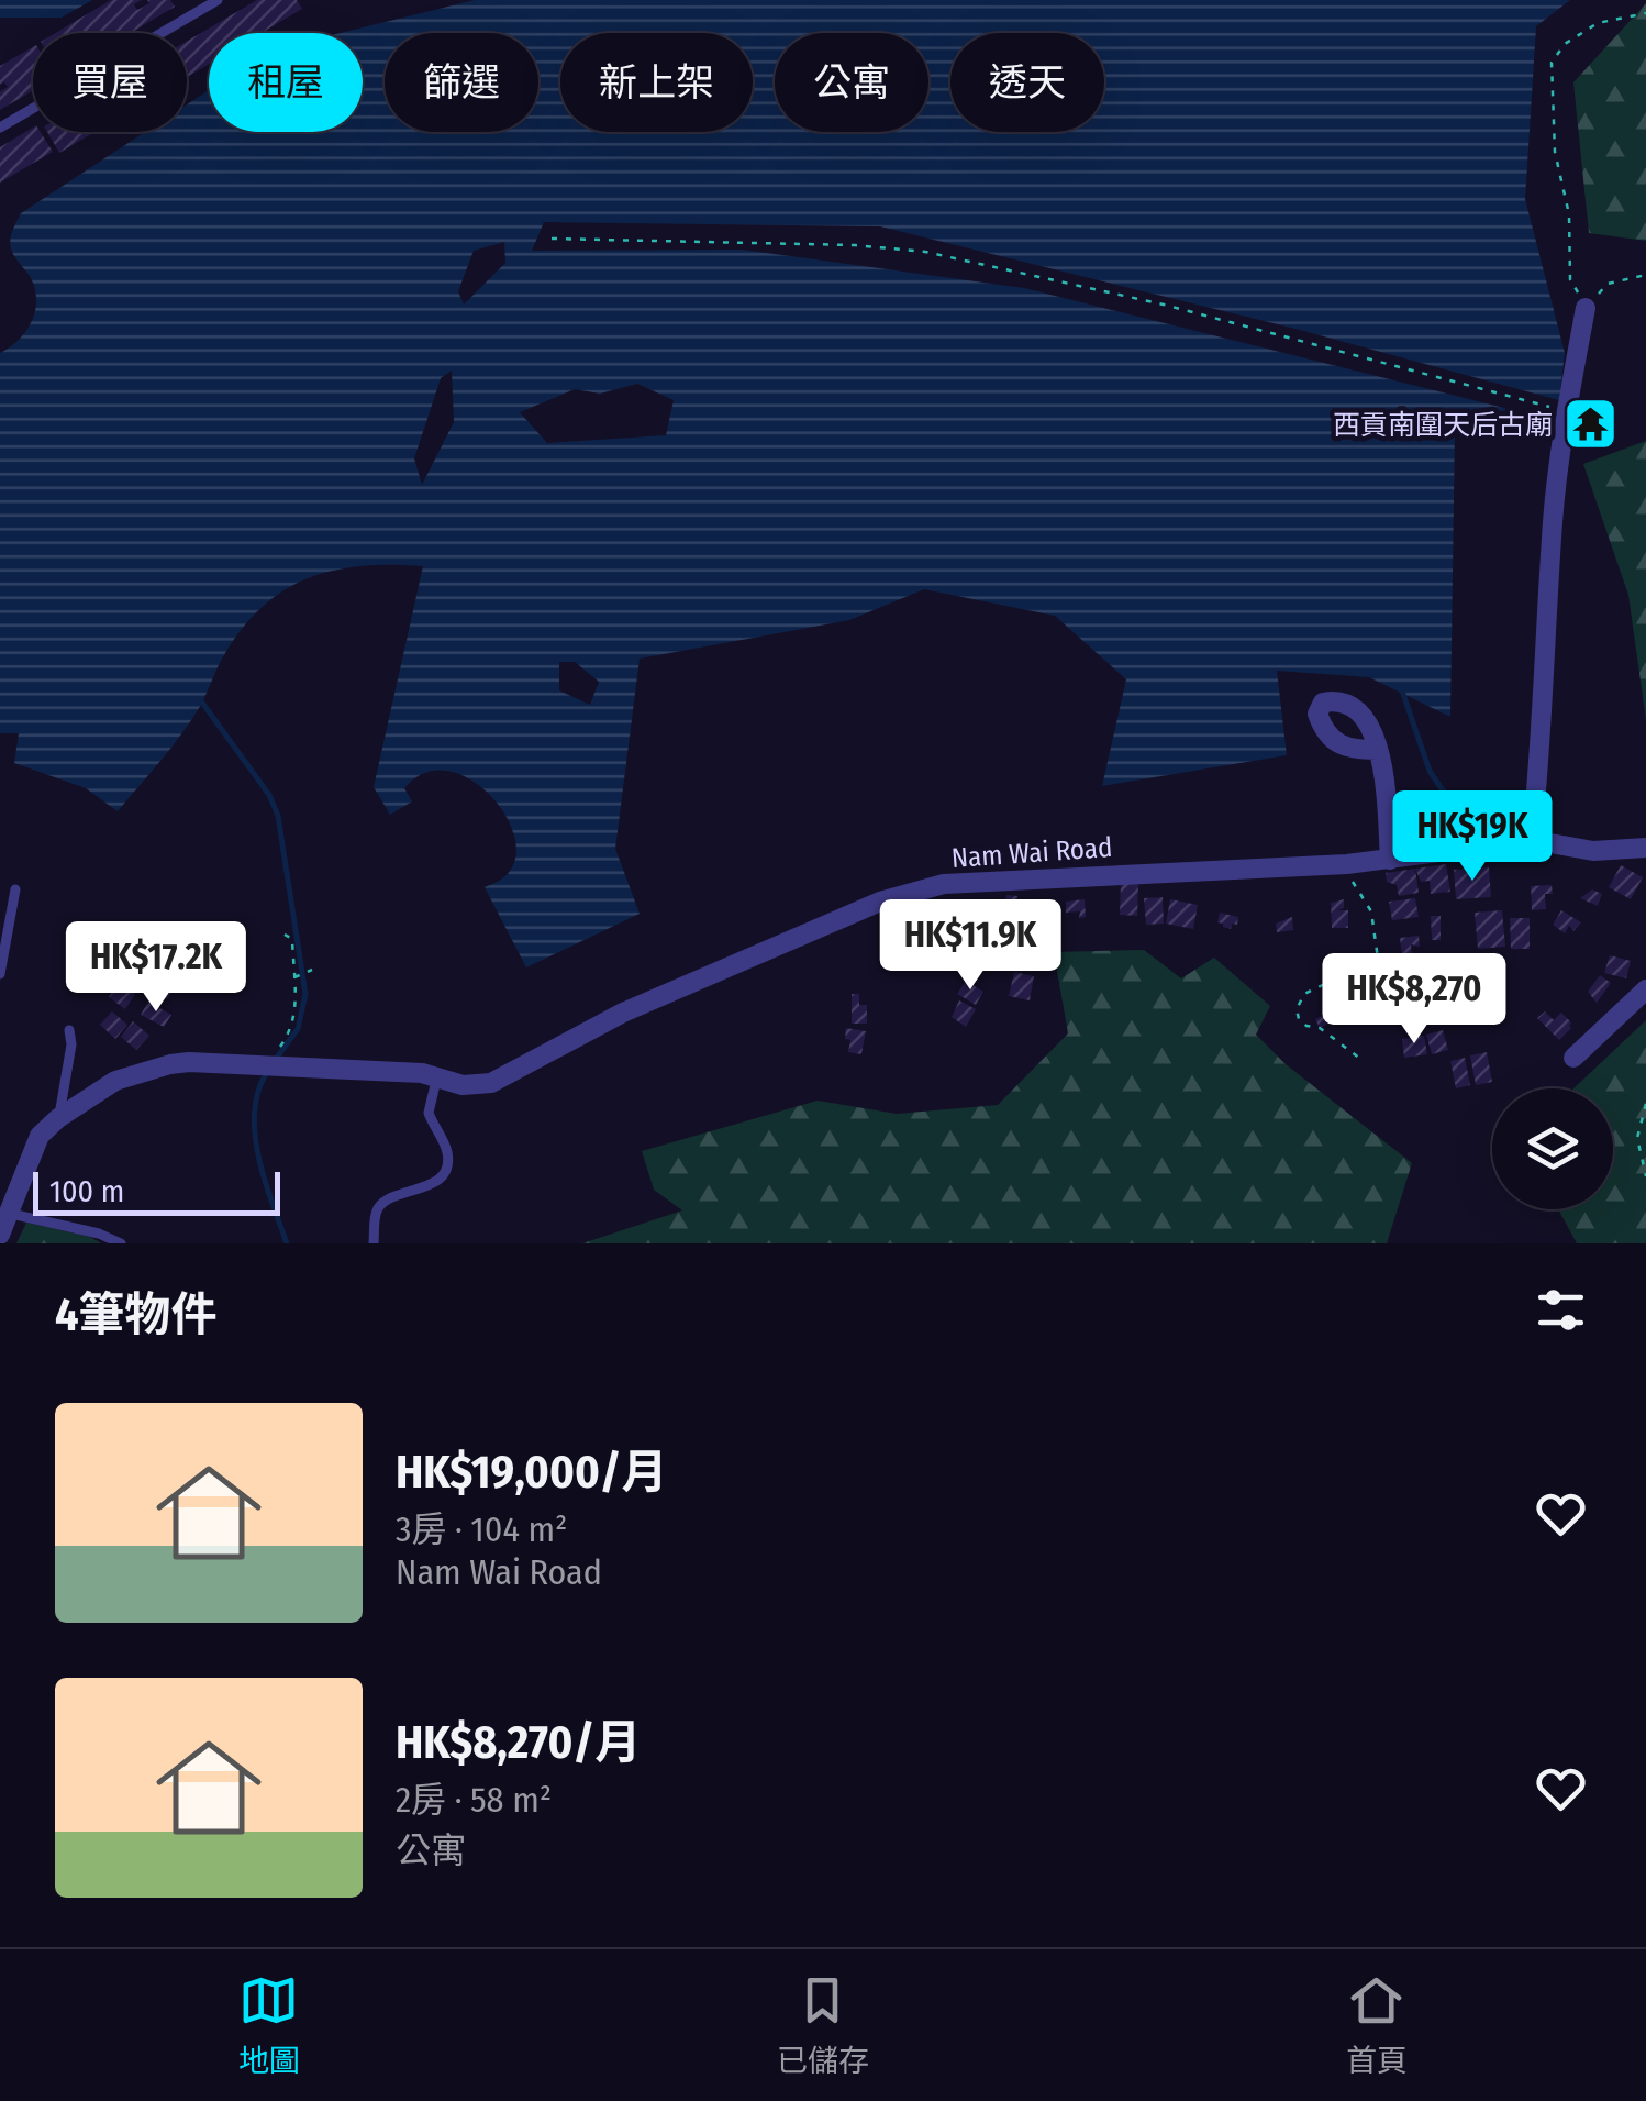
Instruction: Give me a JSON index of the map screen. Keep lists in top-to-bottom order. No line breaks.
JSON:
{"streets":{"street":["Nam Wai Road"]},"places":{"temple":["西貢南圍天后古廟"]},"scale_bar":"100 m","page":{"chip":["買屋","租屋","篩選","新上架","公寓","透天"],"price":["HK$19K","HK$11.9K","HK$17.2K","HK$8,270"],"scale":"100 m","heading":"4筆物件","list":[{"name":"HK$19,000/月","note":"3房 · 104 m² · Nam Wai Road"},{"name":"HK$8,270/月","note":"2房 · 58 m² · 公寓"}],"tabs":["地圖","已儲存","首頁"]}}
